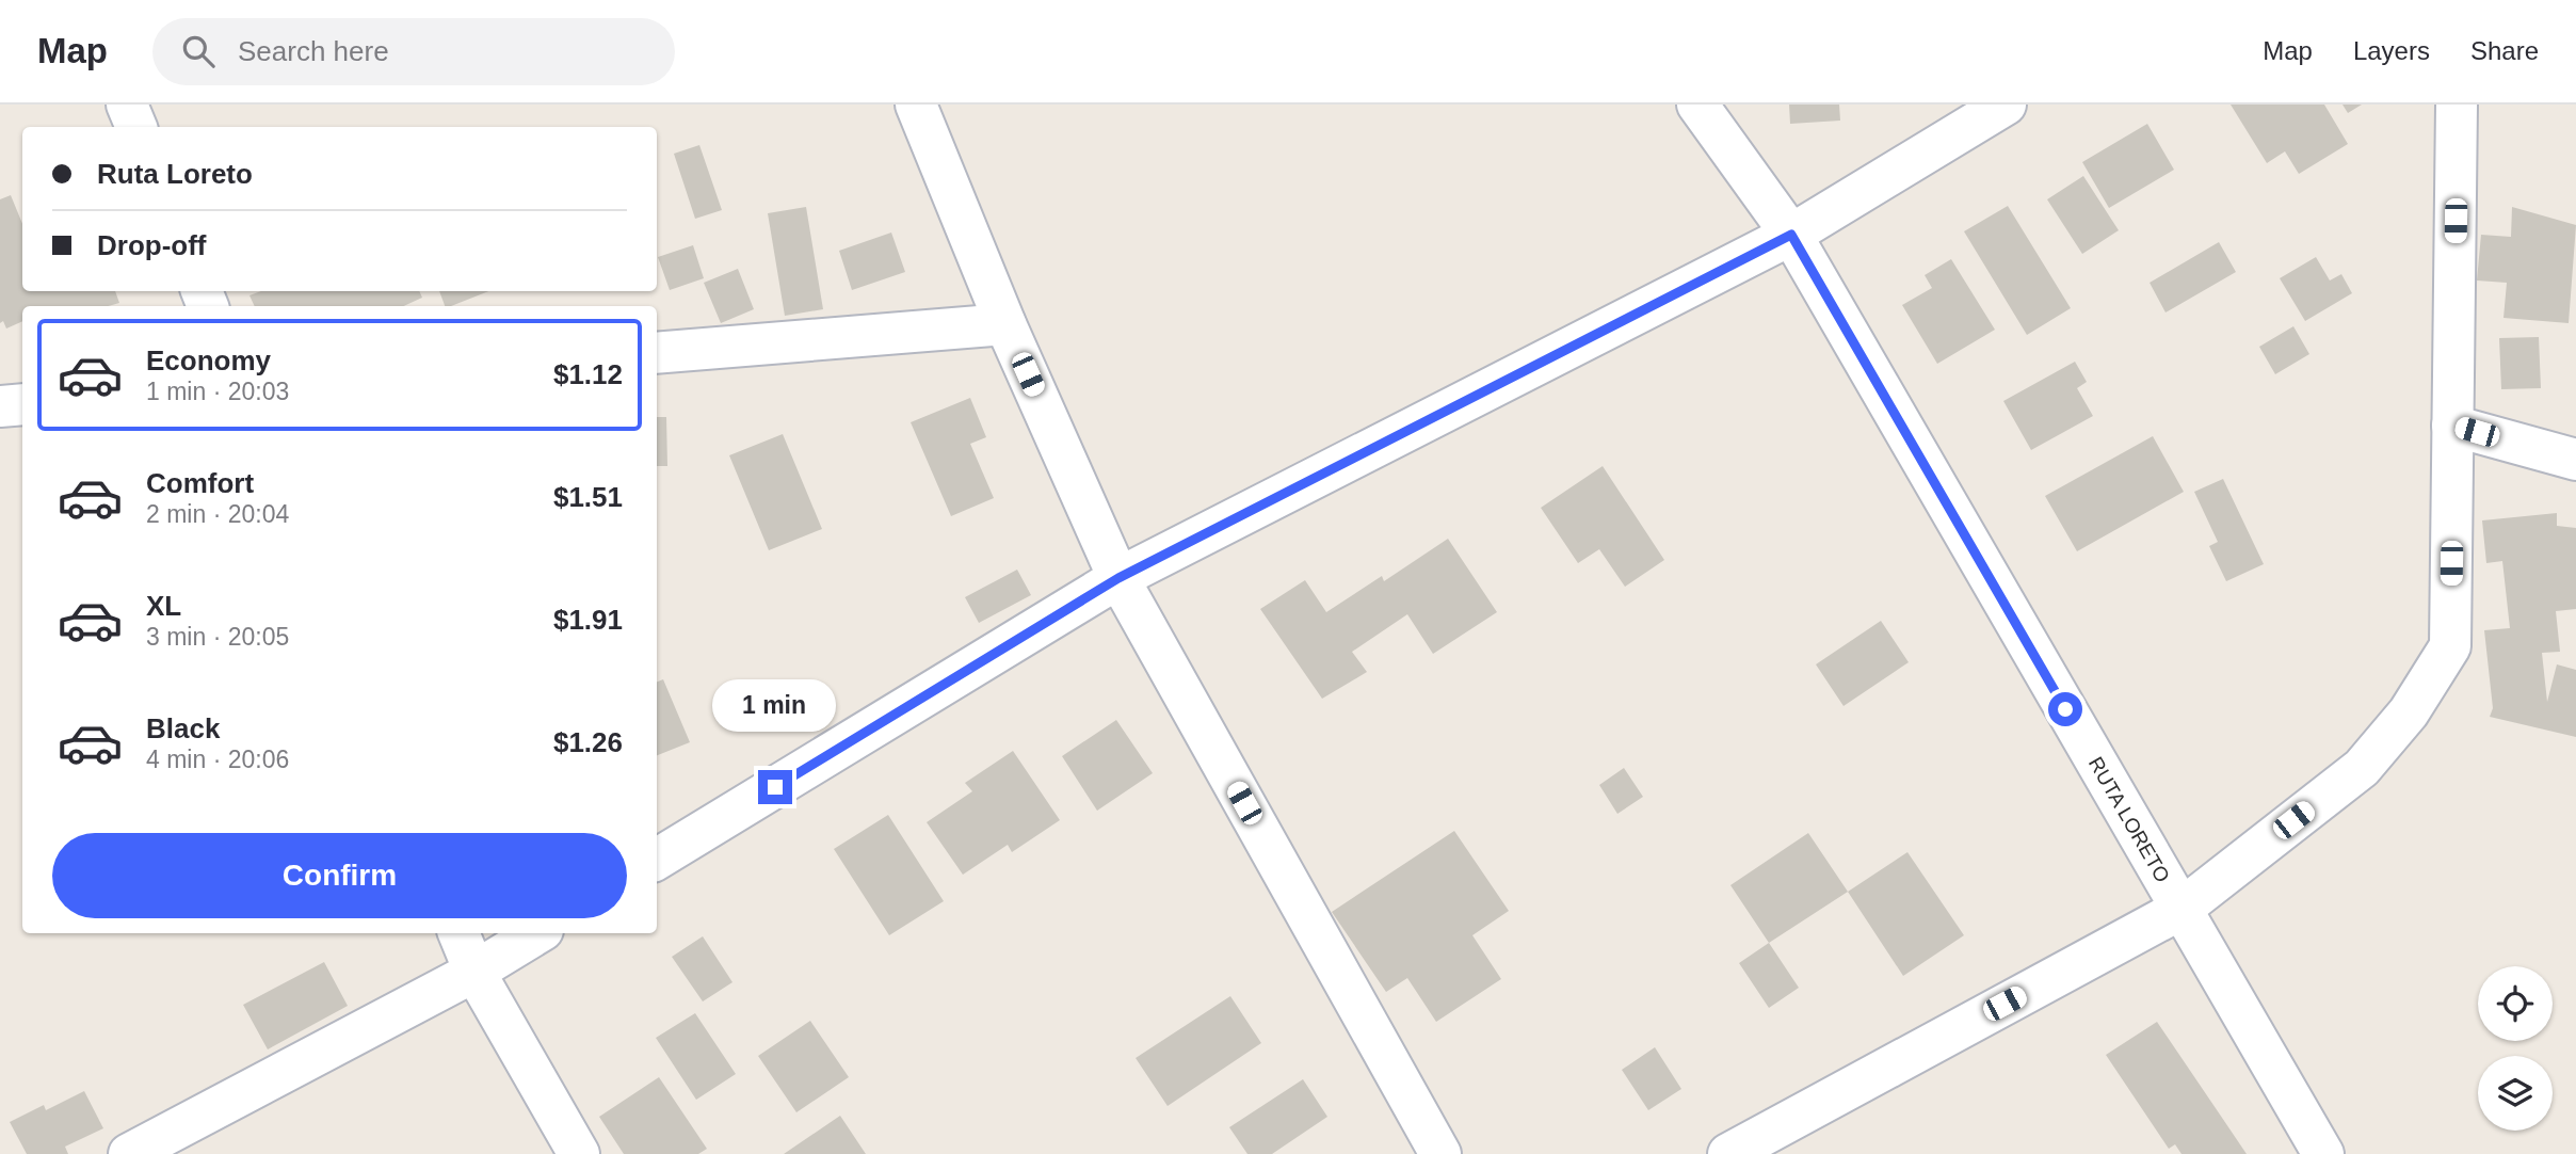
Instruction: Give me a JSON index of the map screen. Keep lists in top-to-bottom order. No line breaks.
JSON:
{"streets":{"street":["RUTA LORETO"]},"page":{"header":"Map","search":"Search here","nav":["Map","Layers","Share"],"banner":["Ruta Loreto","Drop-off"],"list":[{"name":"Economy","note":"1 min · 20:03","value":"$1.12"},{"name":"Comfort","note":"2 min · 20:04","value":"$1.51"},{"name":"XL","note":"3 min · 20:05","value":"$1.91"},{"name":"Black","note":"4 min · 20:06","value":"$1.26"}],"bubble":"1 min","buttons":"Confirm"}}
